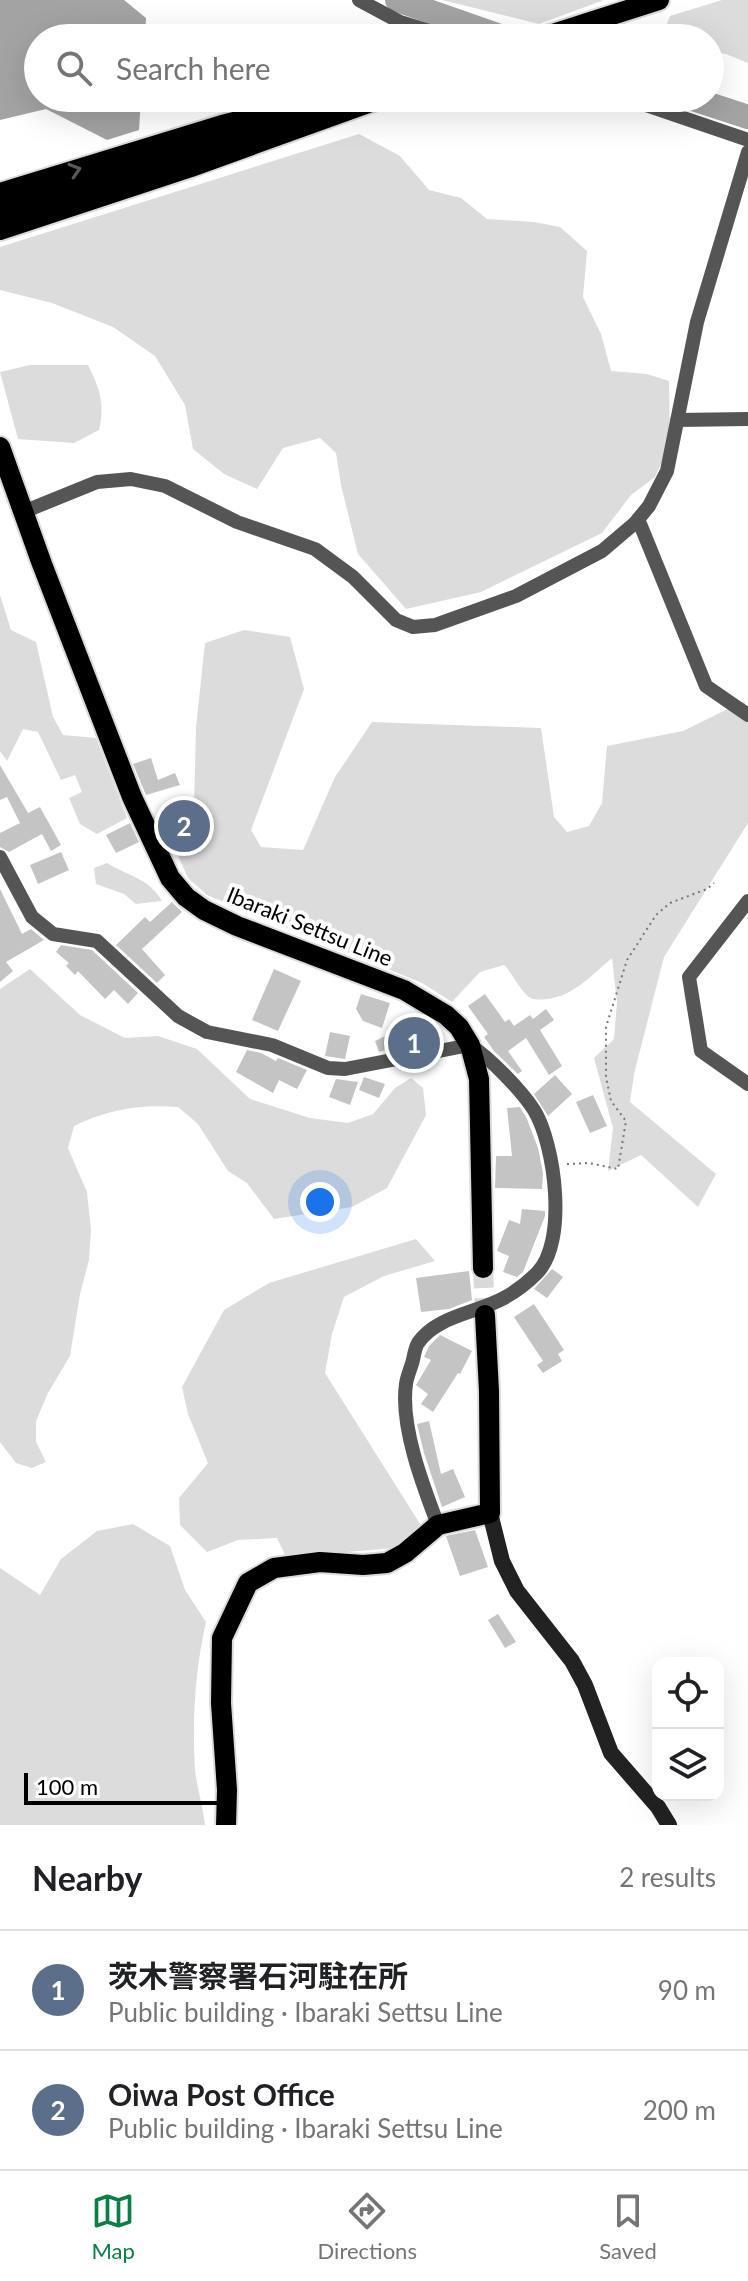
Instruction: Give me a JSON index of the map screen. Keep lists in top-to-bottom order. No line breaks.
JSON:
{"streets":{"main road":["Ibaraki Settsu Line"]},"scale_bar":"100 m","page":{"search":"Search here","pins":["2","1"],"scale":"100 m","heading":["Nearby","2 results"],"list":[{"mark":"1","name":"茨木警察署石河駐在所","note":"Public building · Ibaraki Settsu Line","value":"90 m"},{"mark":"2","name":"Oiwa Post Office","note":"Public building · Ibaraki Settsu Line","value":"200 m"}],"nav":["Map","Directions","Saved"]}}
